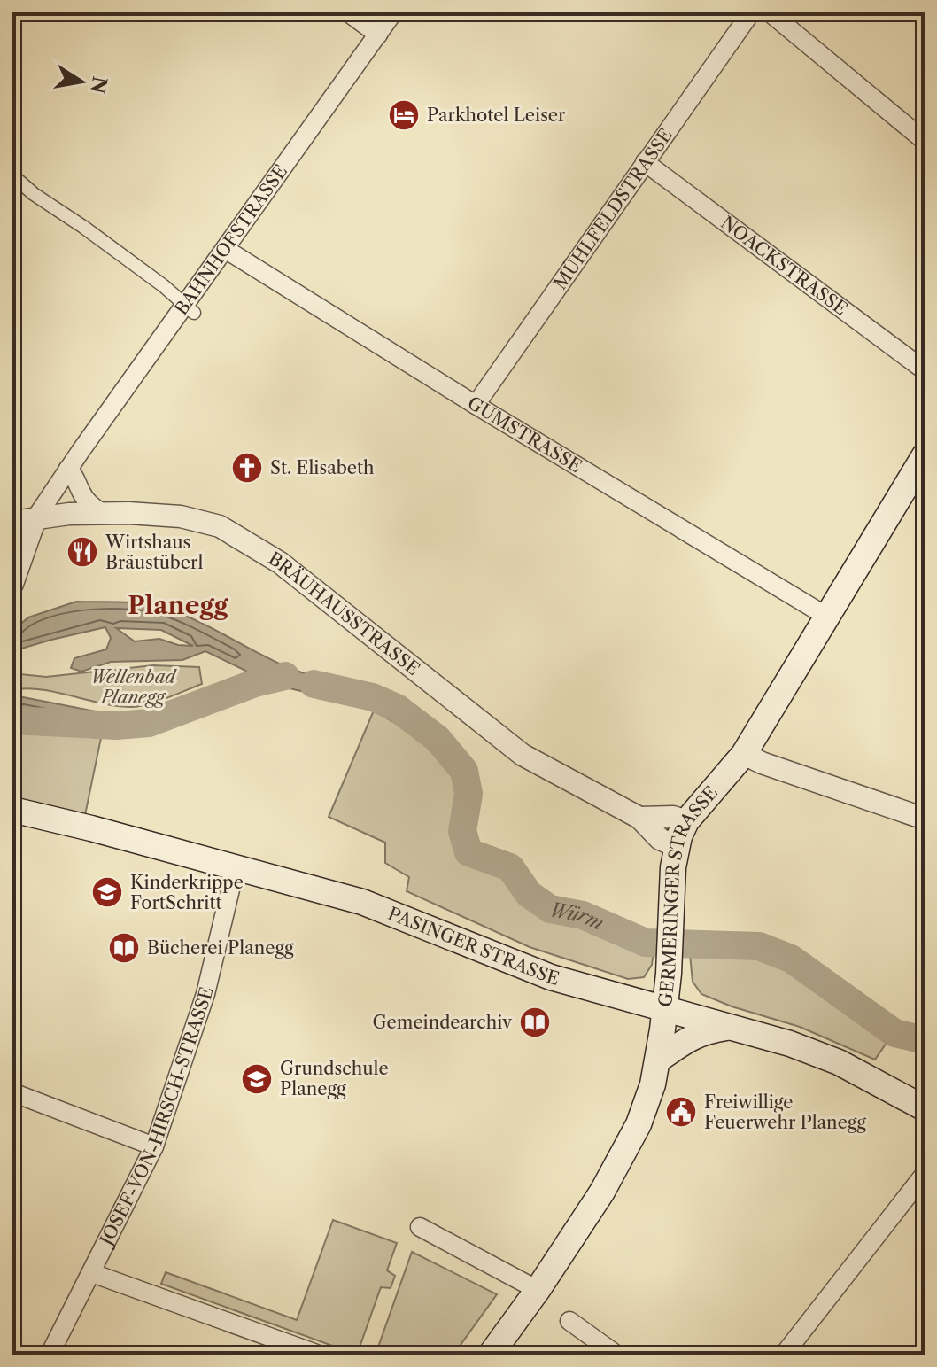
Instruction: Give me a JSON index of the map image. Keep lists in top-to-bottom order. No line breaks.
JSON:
{"streets":{"main road":["GERMERINGER STRASSE","PASINGER STRASSE"],"street":["MÜHLFELDSTRASSE","BAHNHOFSTRASSE","NOACKSTRASSE","GUMSTRASSE","BRÄUHAUSSTRASSE","JOSEF-VON-HIRSCH-STRASSE"]},"crossings":[["MÜHLFELDSTRASSE","NOACKSTRASSE"],["MÜHLFELDSTRASSE","GUMSTRASSE"],["BAHNHOFSTRASSE","GUMSTRASSE"],["BAHNHOFSTRASSE","BRÄUHAUSSTRASSE"],["GUMSTRASSE","GERMERINGER STRASSE"],["BRÄUHAUSSTRASSE","GERMERINGER STRASSE"],["GERMERINGER STRASSE","PASINGER STRASSE"],["PASINGER STRASSE","JOSEF-VON-HIRSCH-STRASSE"]],"districts":["Planegg"],"water":["Würm"],"parks":["Wellenbad Planegg"],"places":{"hotel":["Parkhotel Leiser"],"church":["St. Elisabeth"],"restaurant":["Wirtshaus Bräustüberl"],"school or university":["Kinderkrippe FortSchritt","Grundschule Planegg"],"library":["Bücherei Planegg","Gemeindearchiv"],"public building":["Freiwillige Feuerwehr Planegg"]},"north":"right"}
